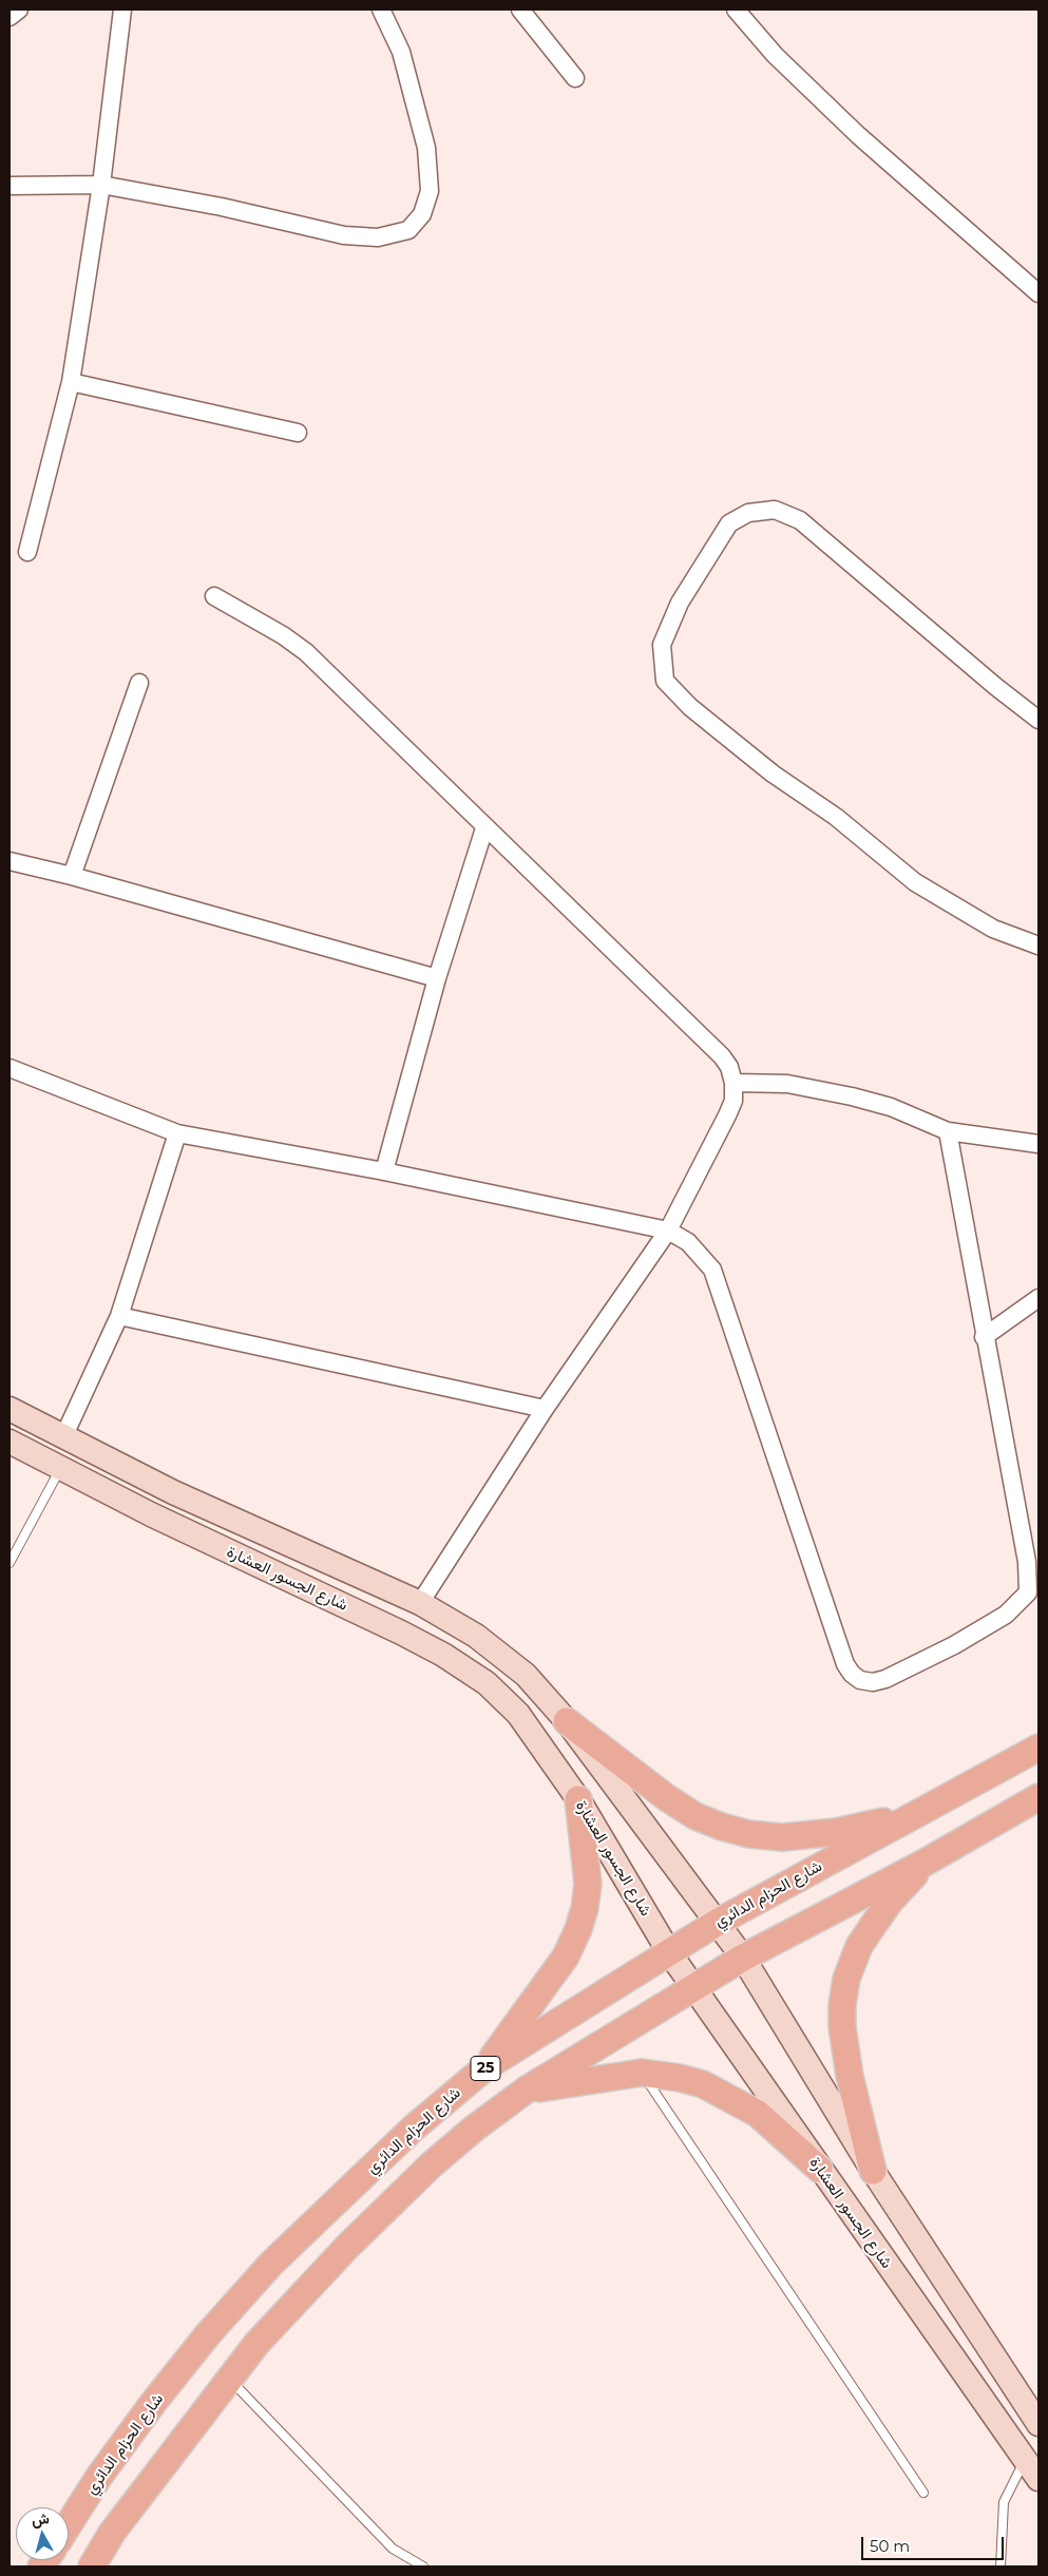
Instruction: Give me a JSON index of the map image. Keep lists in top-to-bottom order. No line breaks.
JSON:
{"streets":{"main road":["شارع الجسور العشارة","شارع الحزام الدائري","25"]},"crossings":[["شارع الجسور العشارة","شارع الحزام الدائري"],["شارع الجسور العشارة","25"]],"scale_bar":"50 m","north":"top"}
